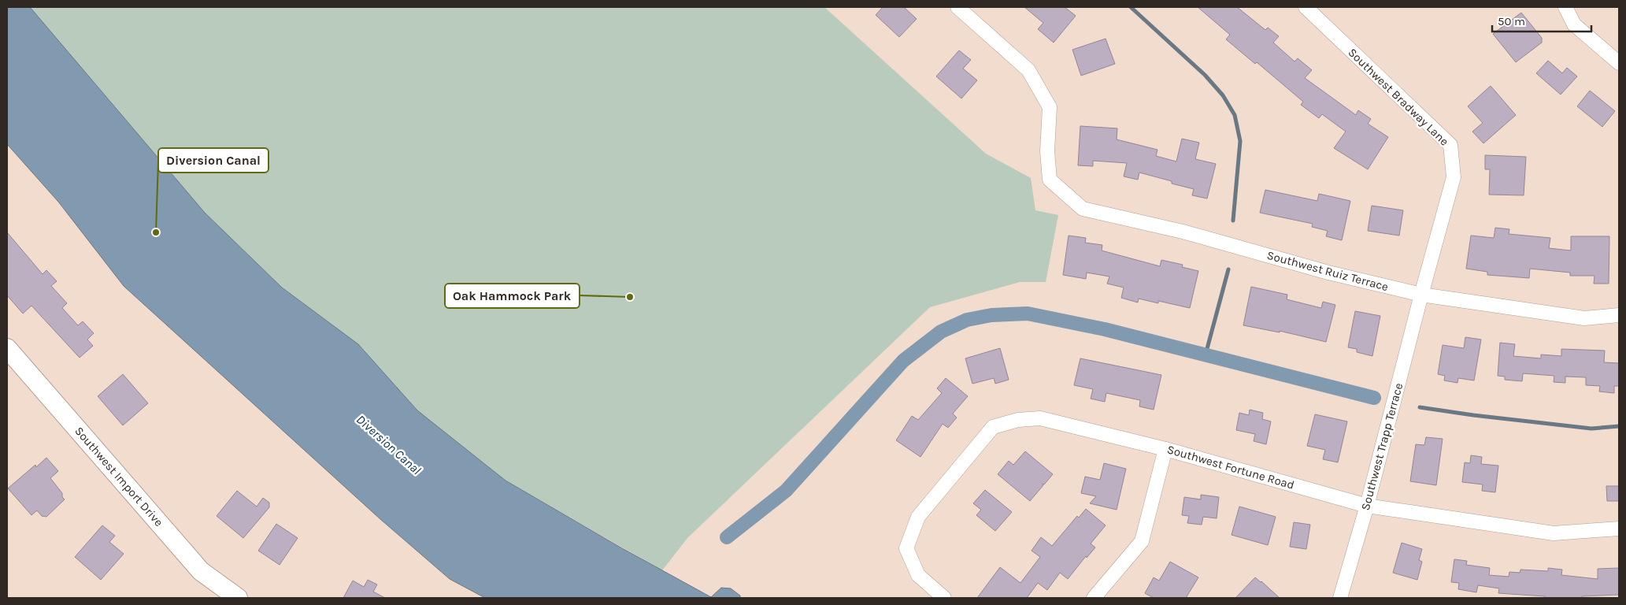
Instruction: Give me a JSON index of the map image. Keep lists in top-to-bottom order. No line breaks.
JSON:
{"streets":{"street":["Southwest Bradway Lane","Southwest Ruiz Terrace","Southwest Trapp Terrace","Southwest Fortune Road","Southwest Import Drive"]},"crossings":[["Southwest Bradway Lane","Southwest Ruiz Terrace"],["Southwest Bradway Lane","Southwest Trapp Terrace"],["Southwest Ruiz Terrace","Southwest Trapp Terrace"],["Southwest Trapp Terrace","Southwest Fortune Road"]],"water":["Diversion Canal"],"places":["Diversion Canal","Oak Hammock Park"],"scale_bar":"50 m"}
